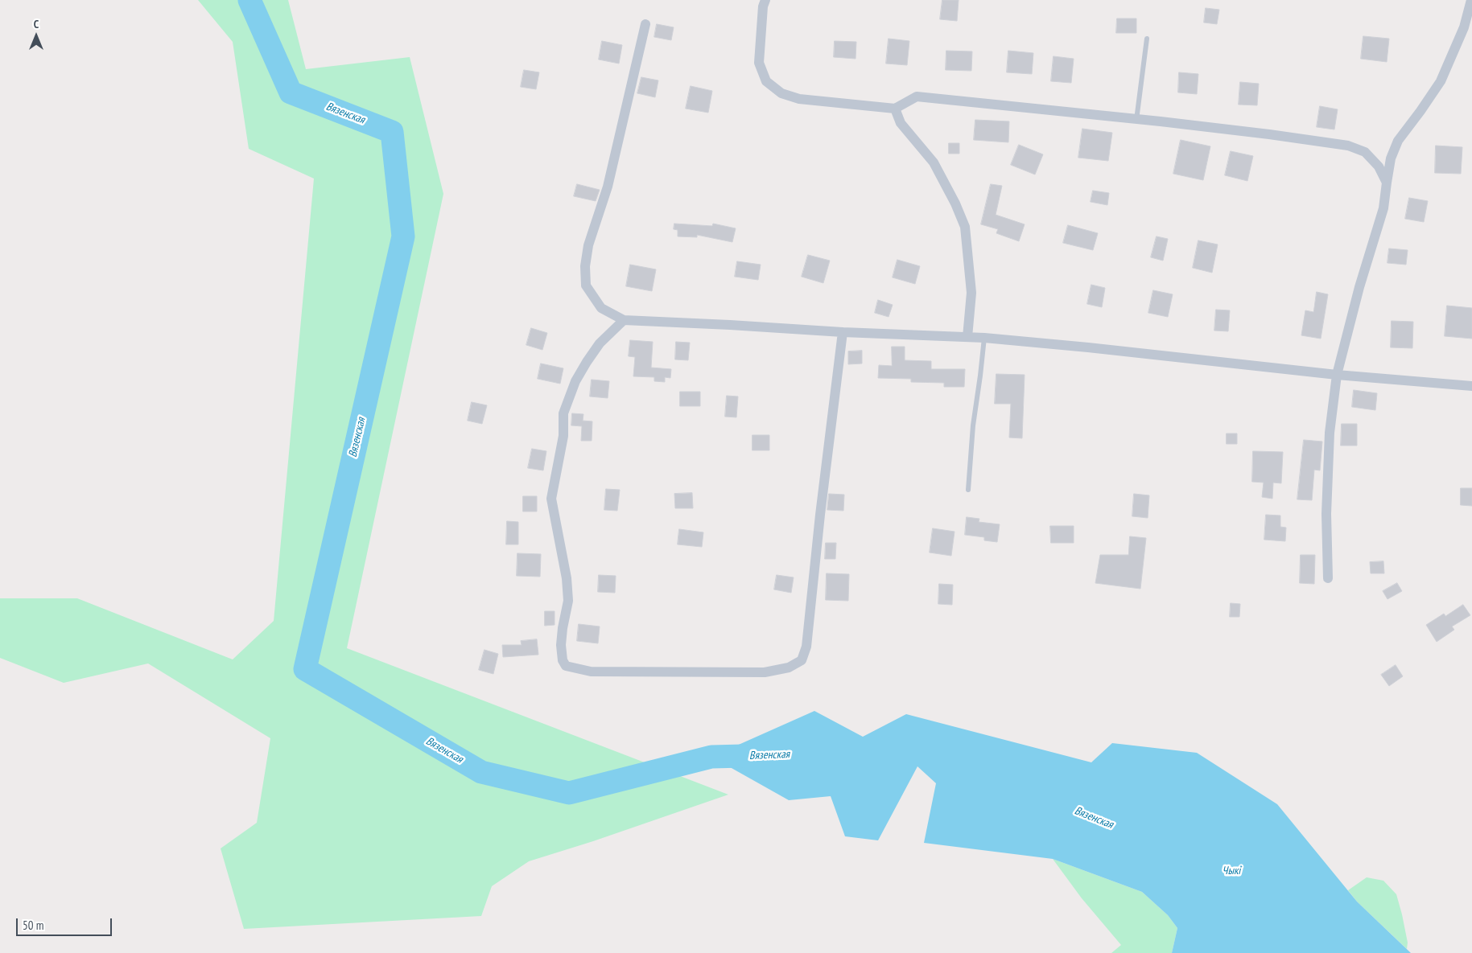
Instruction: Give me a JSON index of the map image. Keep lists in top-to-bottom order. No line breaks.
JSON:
{"water":["Вязенская","Чыкі"],"scale_bar":"50 m","north":"top"}
